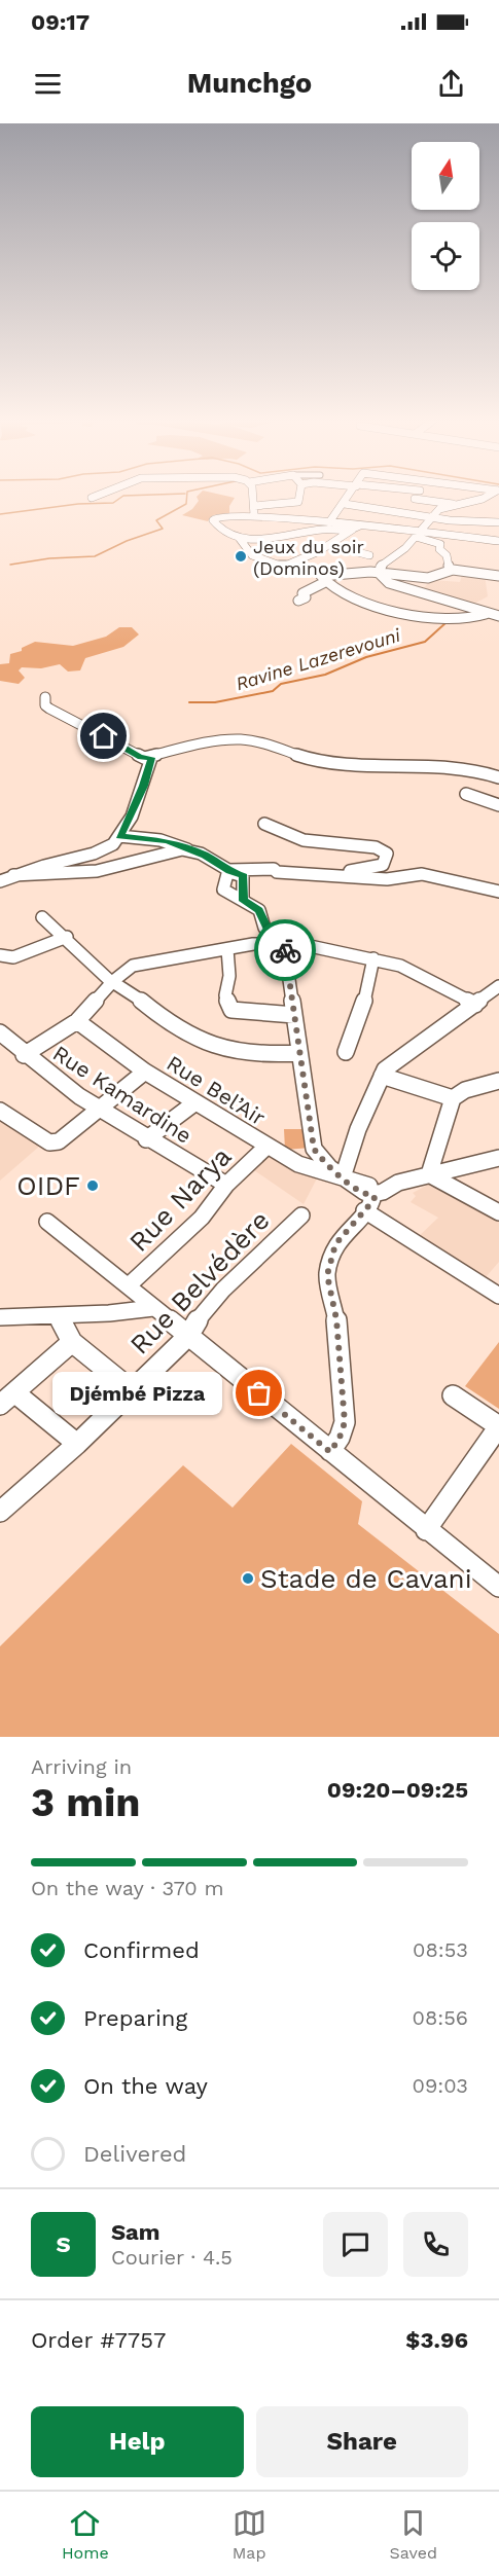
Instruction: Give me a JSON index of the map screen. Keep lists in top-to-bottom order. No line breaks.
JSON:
{"streets":{"street":["Rue Bel’Air","Rue Kamardine","Rue Narya","Rue Belvédère"]},"crossings":[["Rue Bel’Air","Rue Narya"],["Rue Kamardine","Rue Narya"]],"water":["Ravine Lazerevouni"],"places":["Jeux du soir (Dominos)","OIDF","Djémbé Pizza","Stade de Cavani"],"north":"top","page":{"status":"09:17","header":"Munchgo","bubble":"Djémbé Pizza","heading":["3 min","Arriving in","09:20–09:25"],"panel":["Sam","Courier · 4.5","Order #7757","$3.96"],"bar":"On the way · 370 m","list":[["Confirmed","08:53"],["Preparing","08:56"],["On the way","09:03"],"Delivered"],"round":"S","buttons":["Help","Share"],"tabs":["Home","Map","Saved"]}}
